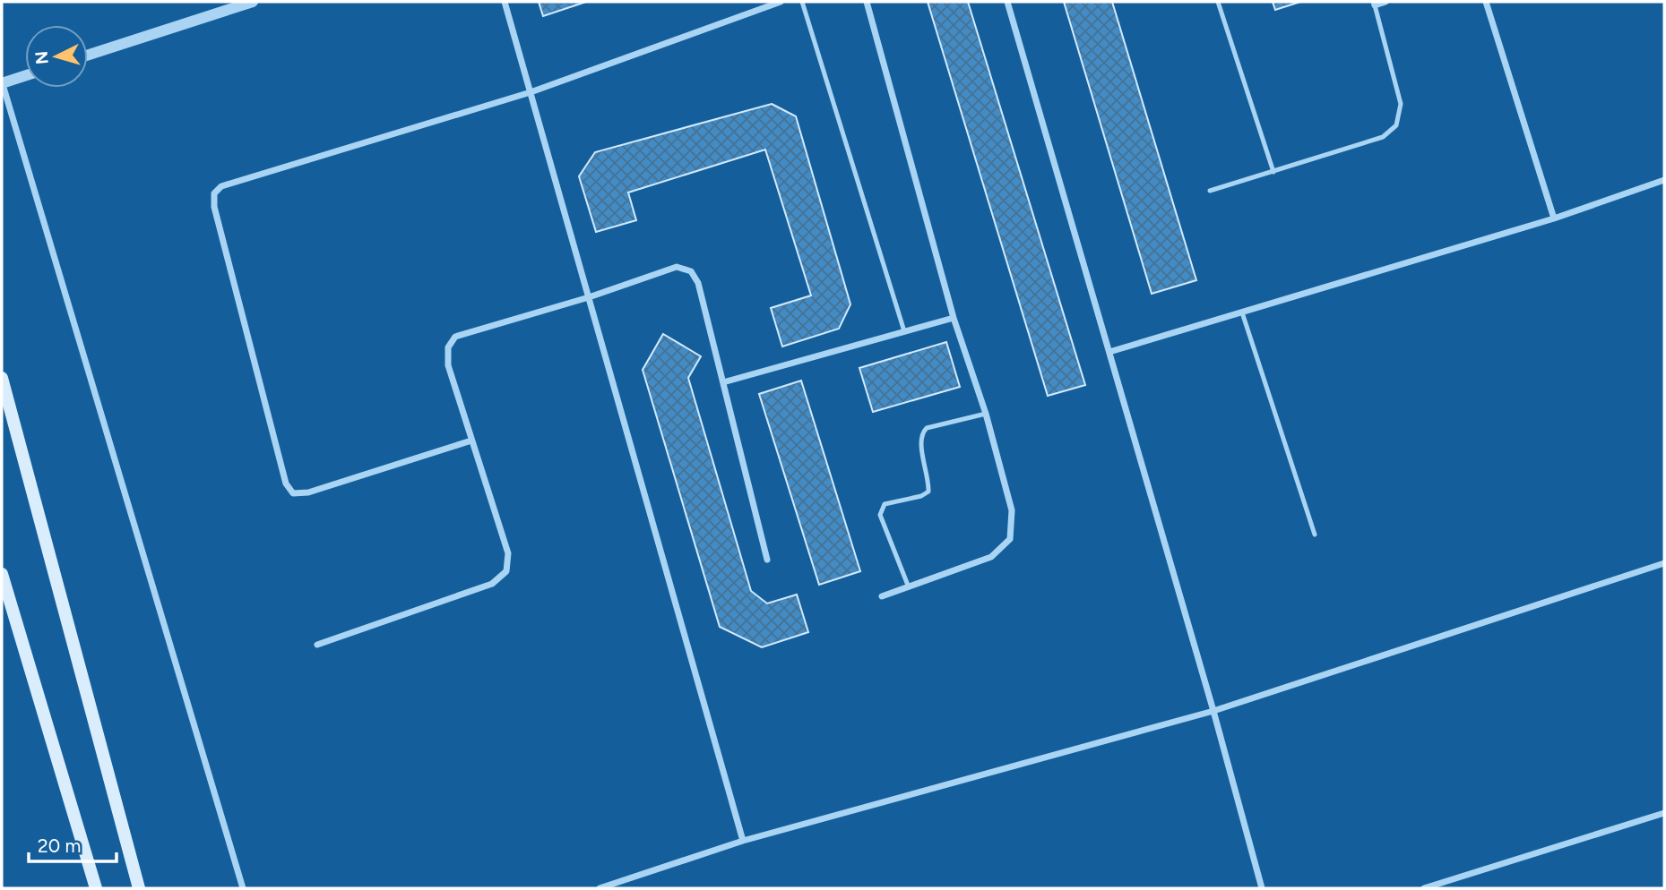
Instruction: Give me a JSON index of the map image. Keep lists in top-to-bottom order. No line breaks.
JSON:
{"scale_bar":"20 m","north":"left"}
